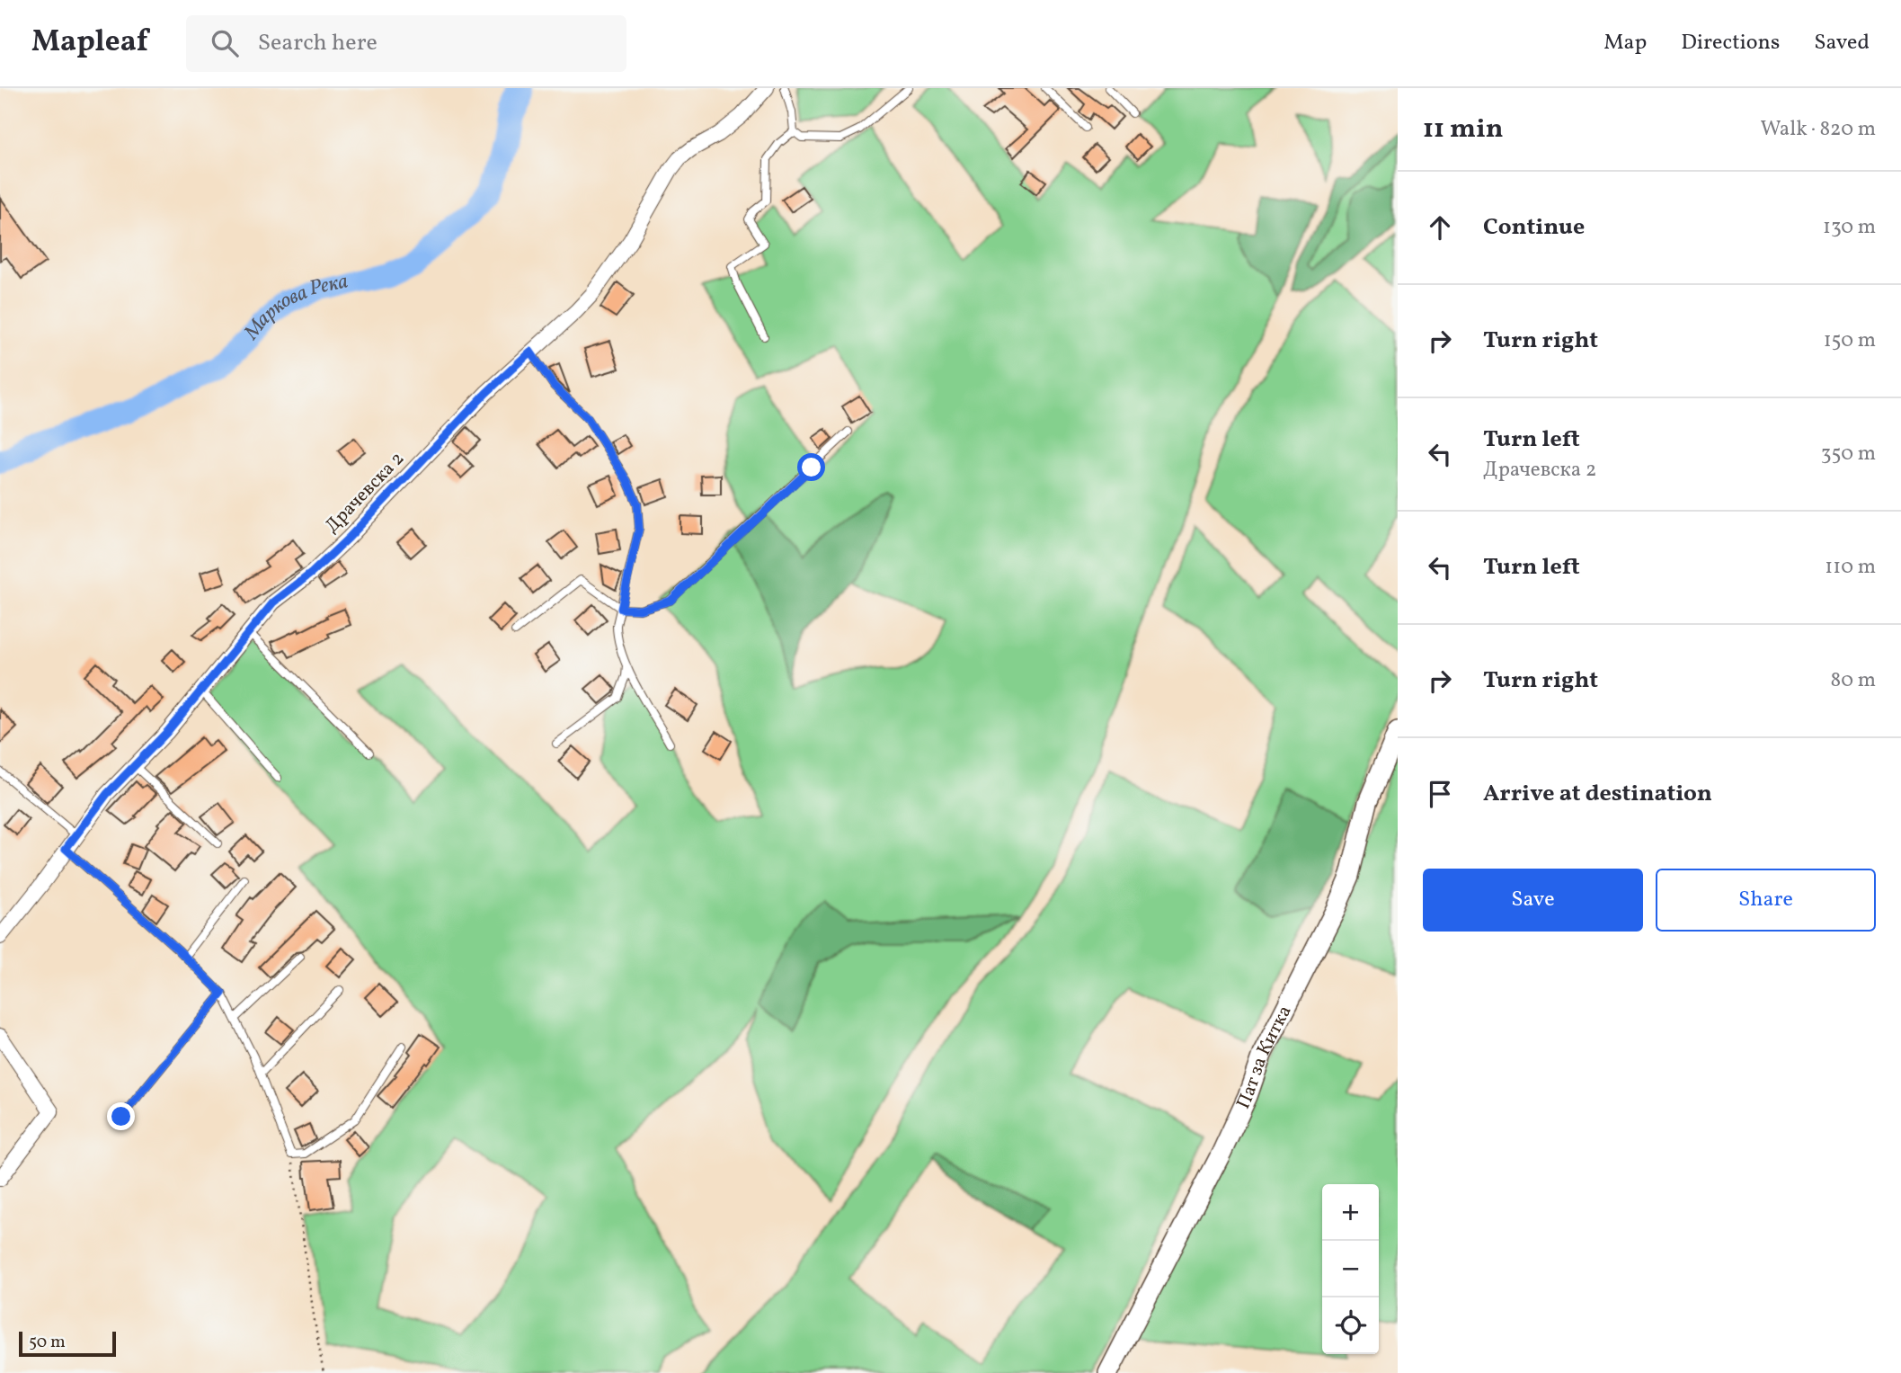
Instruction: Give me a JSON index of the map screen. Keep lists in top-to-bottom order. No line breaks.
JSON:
{"streets":{"street":["Драчевска 2","Пат за Китка"]},"water":["Маркова Река"],"scale_bar":"50 m","page":{"header":"Mapleaf","search":"Search here","nav":["Map","Directions","Saved"],"heading":["11 min","Walk · 820 m"],"list":[["Continue","130 m"],["Turn right","150 m"],["Turn left","Драчевска 2","350 m"],["Turn left","110 m"],["Turn right","80 m"],"Arrive at destination"],"buttons":["Save","Share"],"map_buttons":["+","−"],"scale":"50 m"}}
